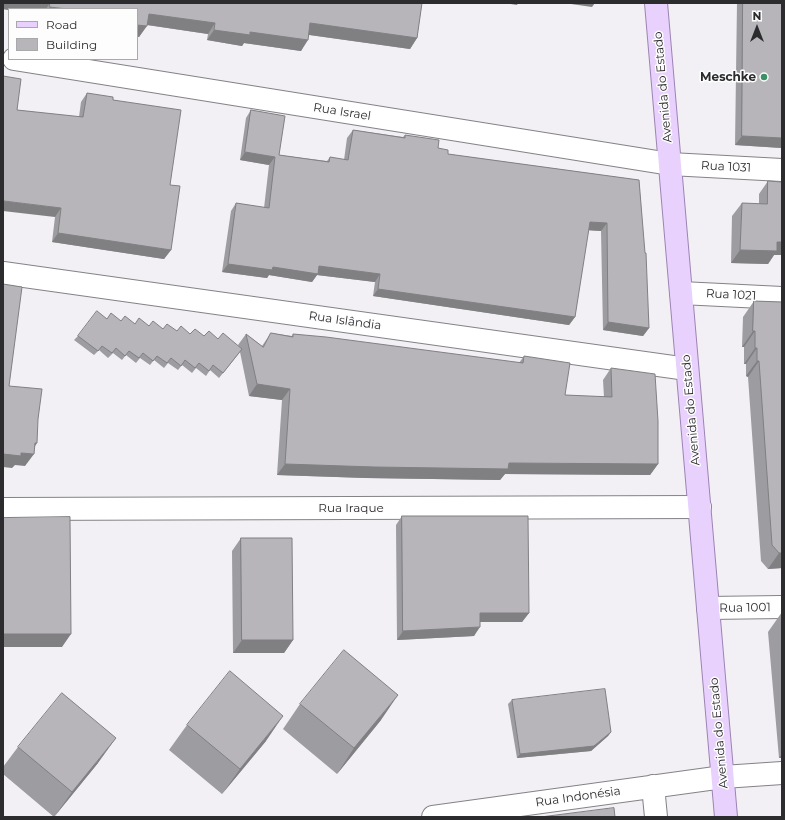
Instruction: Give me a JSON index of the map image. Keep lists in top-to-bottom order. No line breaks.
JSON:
{"streets":{"main road":["Avenida do Estado"],"street":["Rua Israel","Rua 1031","Rua 1021","Rua Islândia","Rua Iraque","Rua 1001","Rua Indonésia"]},"crossings":[["Avenida do Estado","Rua Israel"],["Avenida do Estado","Rua 1031"],["Avenida do Estado","Rua 1021"],["Avenida do Estado","Rua Islândia"],["Avenida do Estado","Rua Iraque"],["Avenida do Estado","Rua 1001"],["Avenida do Estado","Rua Indonésia"],["Rua Israel","Rua 1031"]],"places":["Meschke"],"legend":["Road","Building"],"north":"top"}
